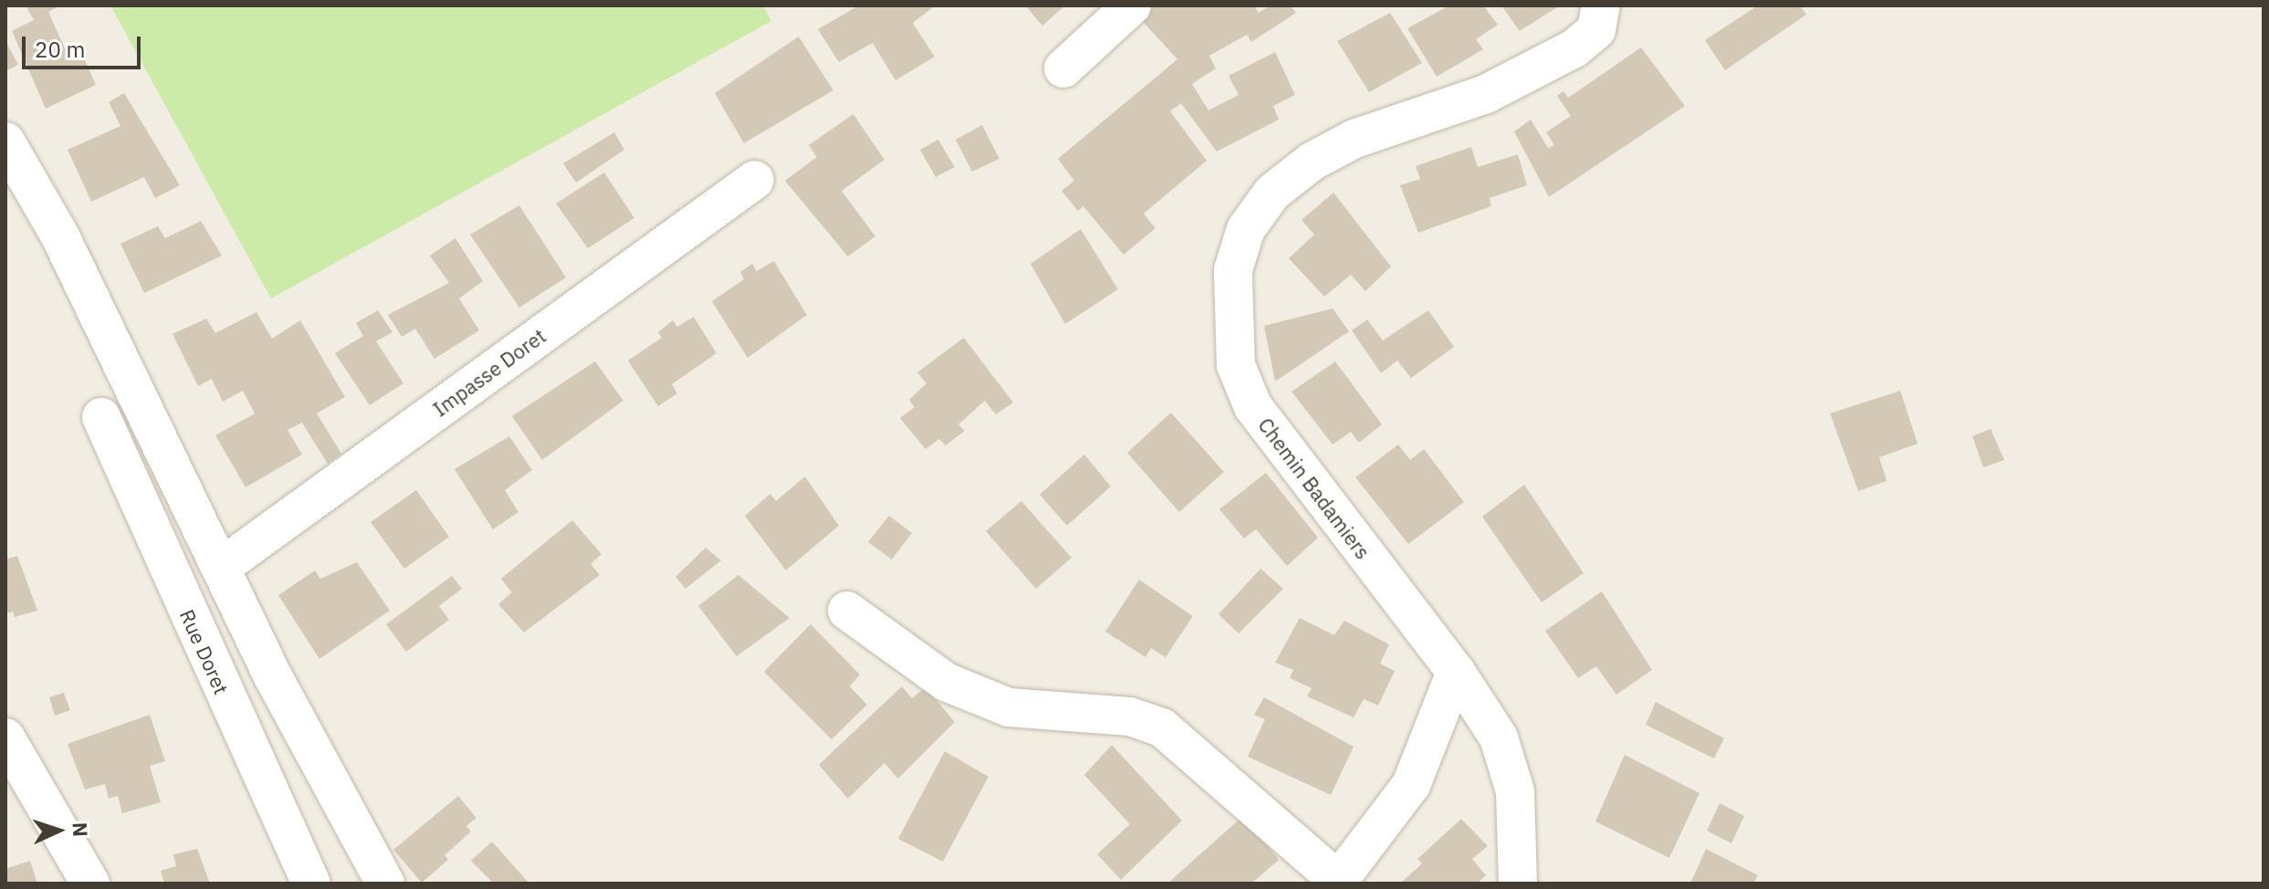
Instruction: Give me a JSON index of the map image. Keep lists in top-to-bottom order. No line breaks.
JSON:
{"streets":{"street":["Impasse Doret","Chemin Badamiers","Rue Doret"]},"scale_bar":"20 m","north":"right"}
